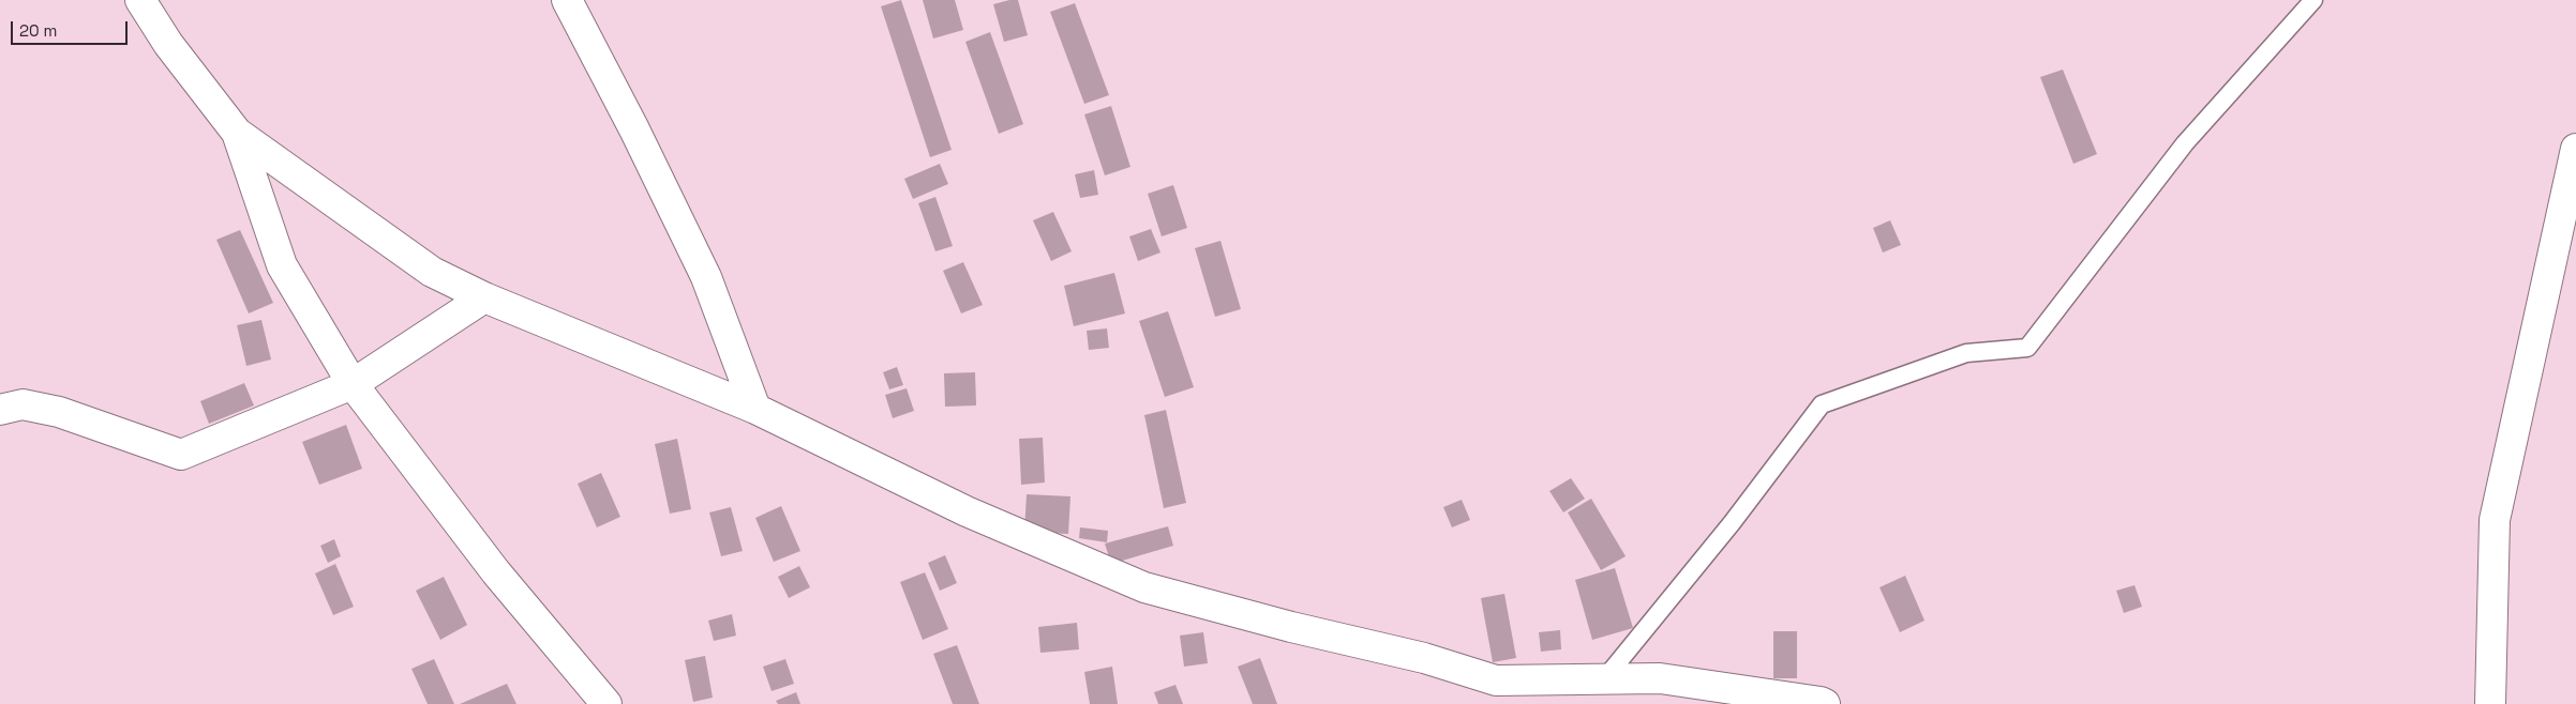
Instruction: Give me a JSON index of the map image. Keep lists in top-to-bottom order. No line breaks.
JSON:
{"scale_bar":"20 m"}
